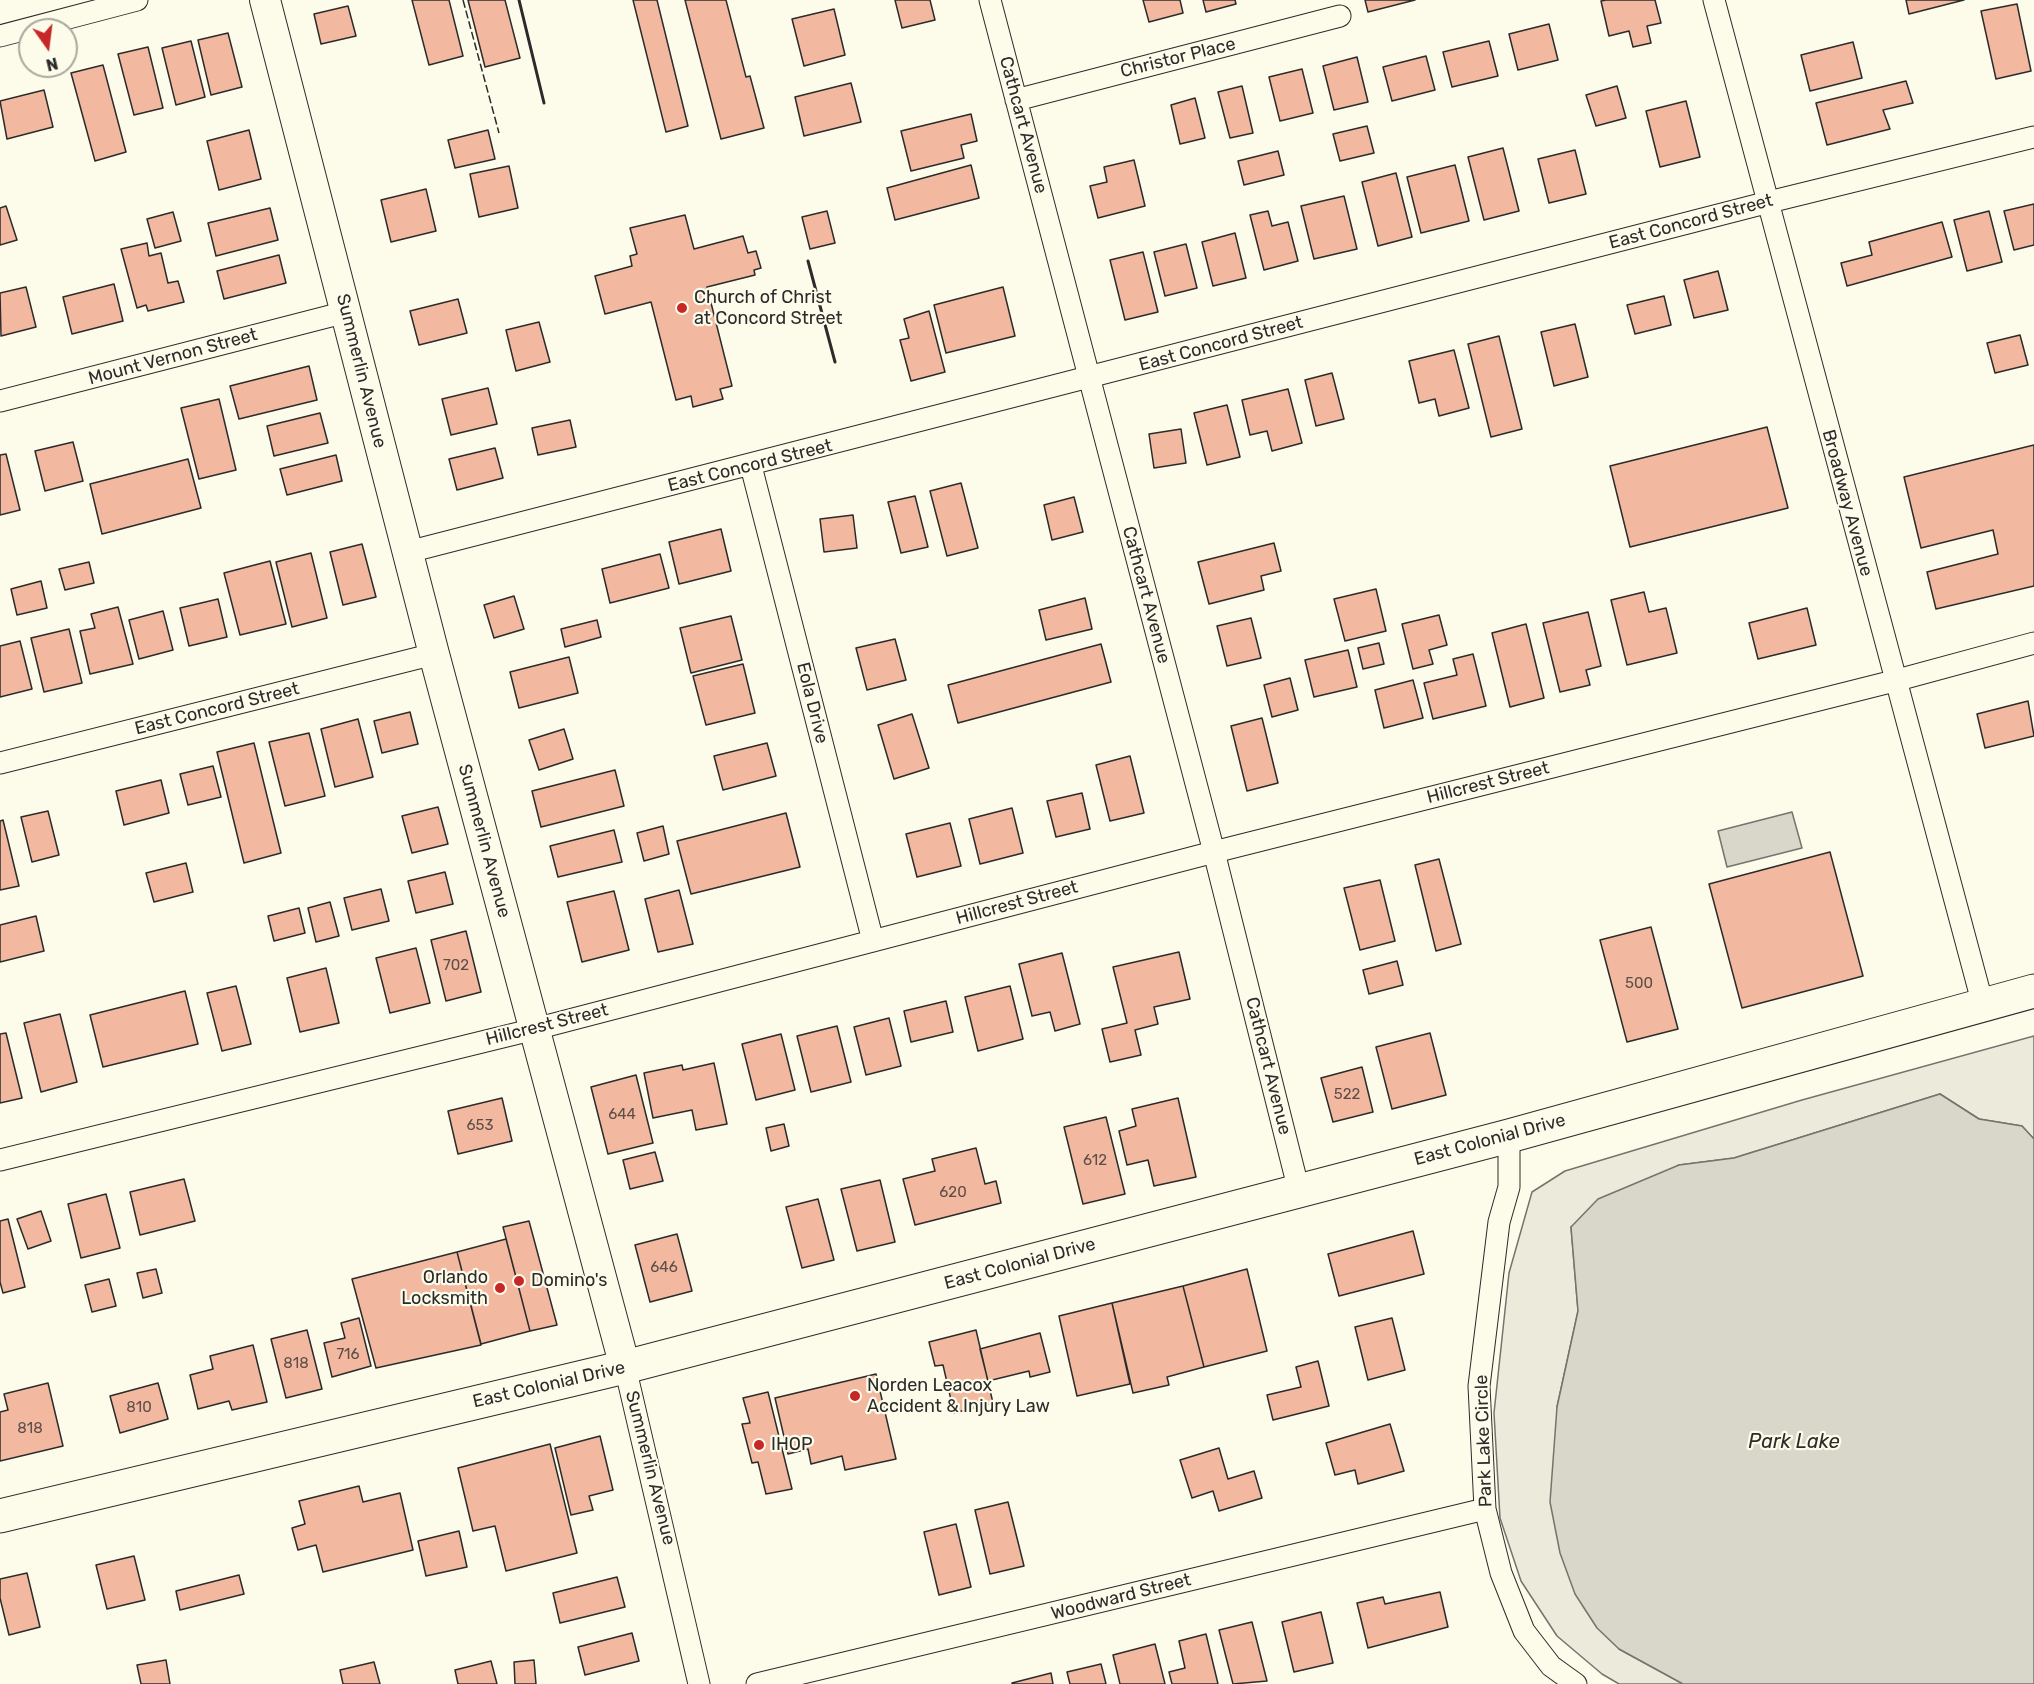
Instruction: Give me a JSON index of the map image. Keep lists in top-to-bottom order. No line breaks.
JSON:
{"streets":{"highway":["East Colonial Drive"],"street":["Christor Place","Cathcart Avenue","East Concord Street","Mount Vernon Street","Summerlin Avenue","Broadway Avenue","Eola Drive","Hillcrest Street","Park Lake Circle","Woodward Street"]},"crossings":[["Christor Place","Cathcart Avenue"],["Cathcart Avenue","East Concord Street"],["Cathcart Avenue","Hillcrest Street"],["Cathcart Avenue","East Colonial Drive"],["East Concord Street","Summerlin Avenue"],["East Concord Street","Broadway Avenue"],["East Concord Street","Eola Drive"],["Mount Vernon Street","Summerlin Avenue"],["Summerlin Avenue","Hillcrest Street"],["Summerlin Avenue","East Colonial Drive"],["Broadway Avenue","Hillcrest Street"],["Broadway Avenue","East Colonial Drive"],["Eola Drive","Hillcrest Street"],["East Colonial Drive","Park Lake Circle"],["Park Lake Circle","Woodward Street"]],"water":["Park Lake"],"places":["Church of Christ at Concord Street","Domino's","Orlando Locksmith","Norden Leacox Accident & Injury Law","IHOP"],"house_numbers":["702","500","522","644","653","612","620","646","716","818","810","818"],"north":"bottom"}
